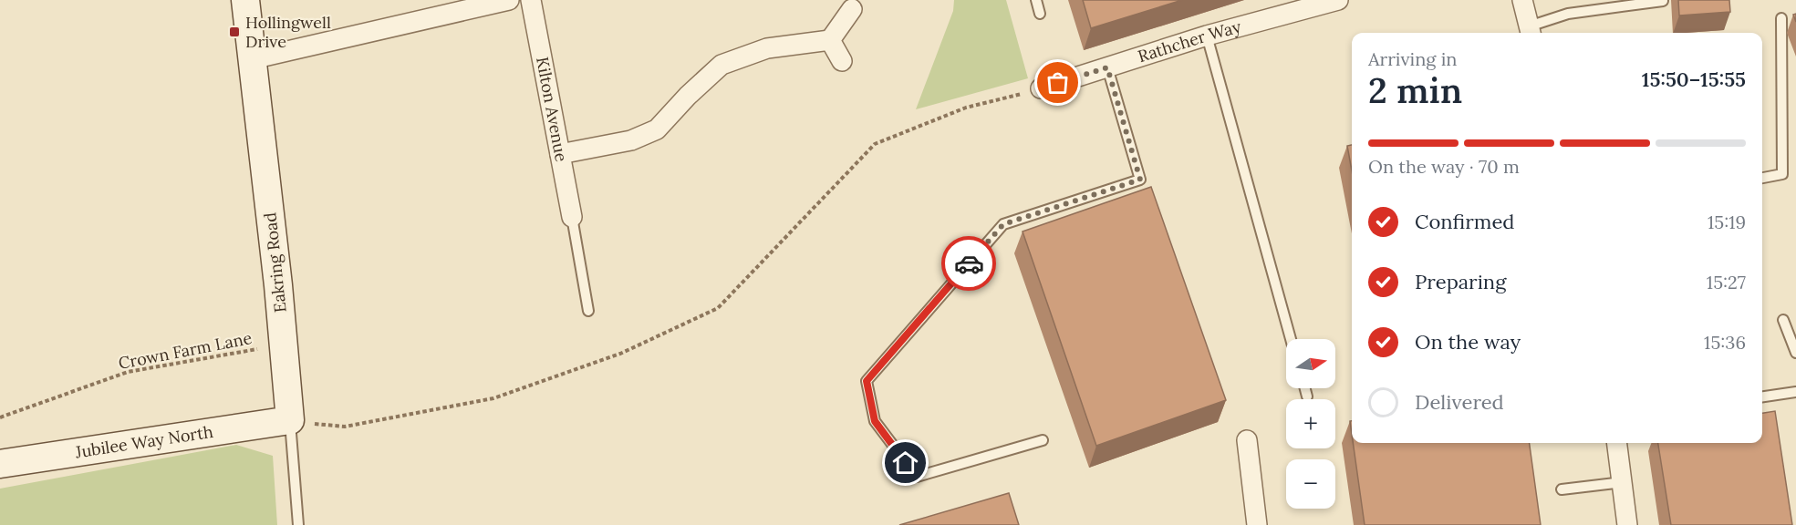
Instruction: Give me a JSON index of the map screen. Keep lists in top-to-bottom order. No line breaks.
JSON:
{"streets":{"street":["Rathcher Way","Kilton Avenue","Eakring Road","Jubilee Way North"],"path":["Crown Farm Lane"]},"crossings":[["Eakring Road","Crown Farm Lane"],["Eakring Road","Jubilee Way North"]],"places":{"transit":["Hollingwell Drive"]},"north":"right","page":{"heading":["2 min","Arriving in","15:50–15:55"],"bar":"On the way · 70 m","list":[["Confirmed","15:19"],["Preparing","15:27"],["On the way","15:36"],"Delivered"],"map_buttons":["+","−"]}}
